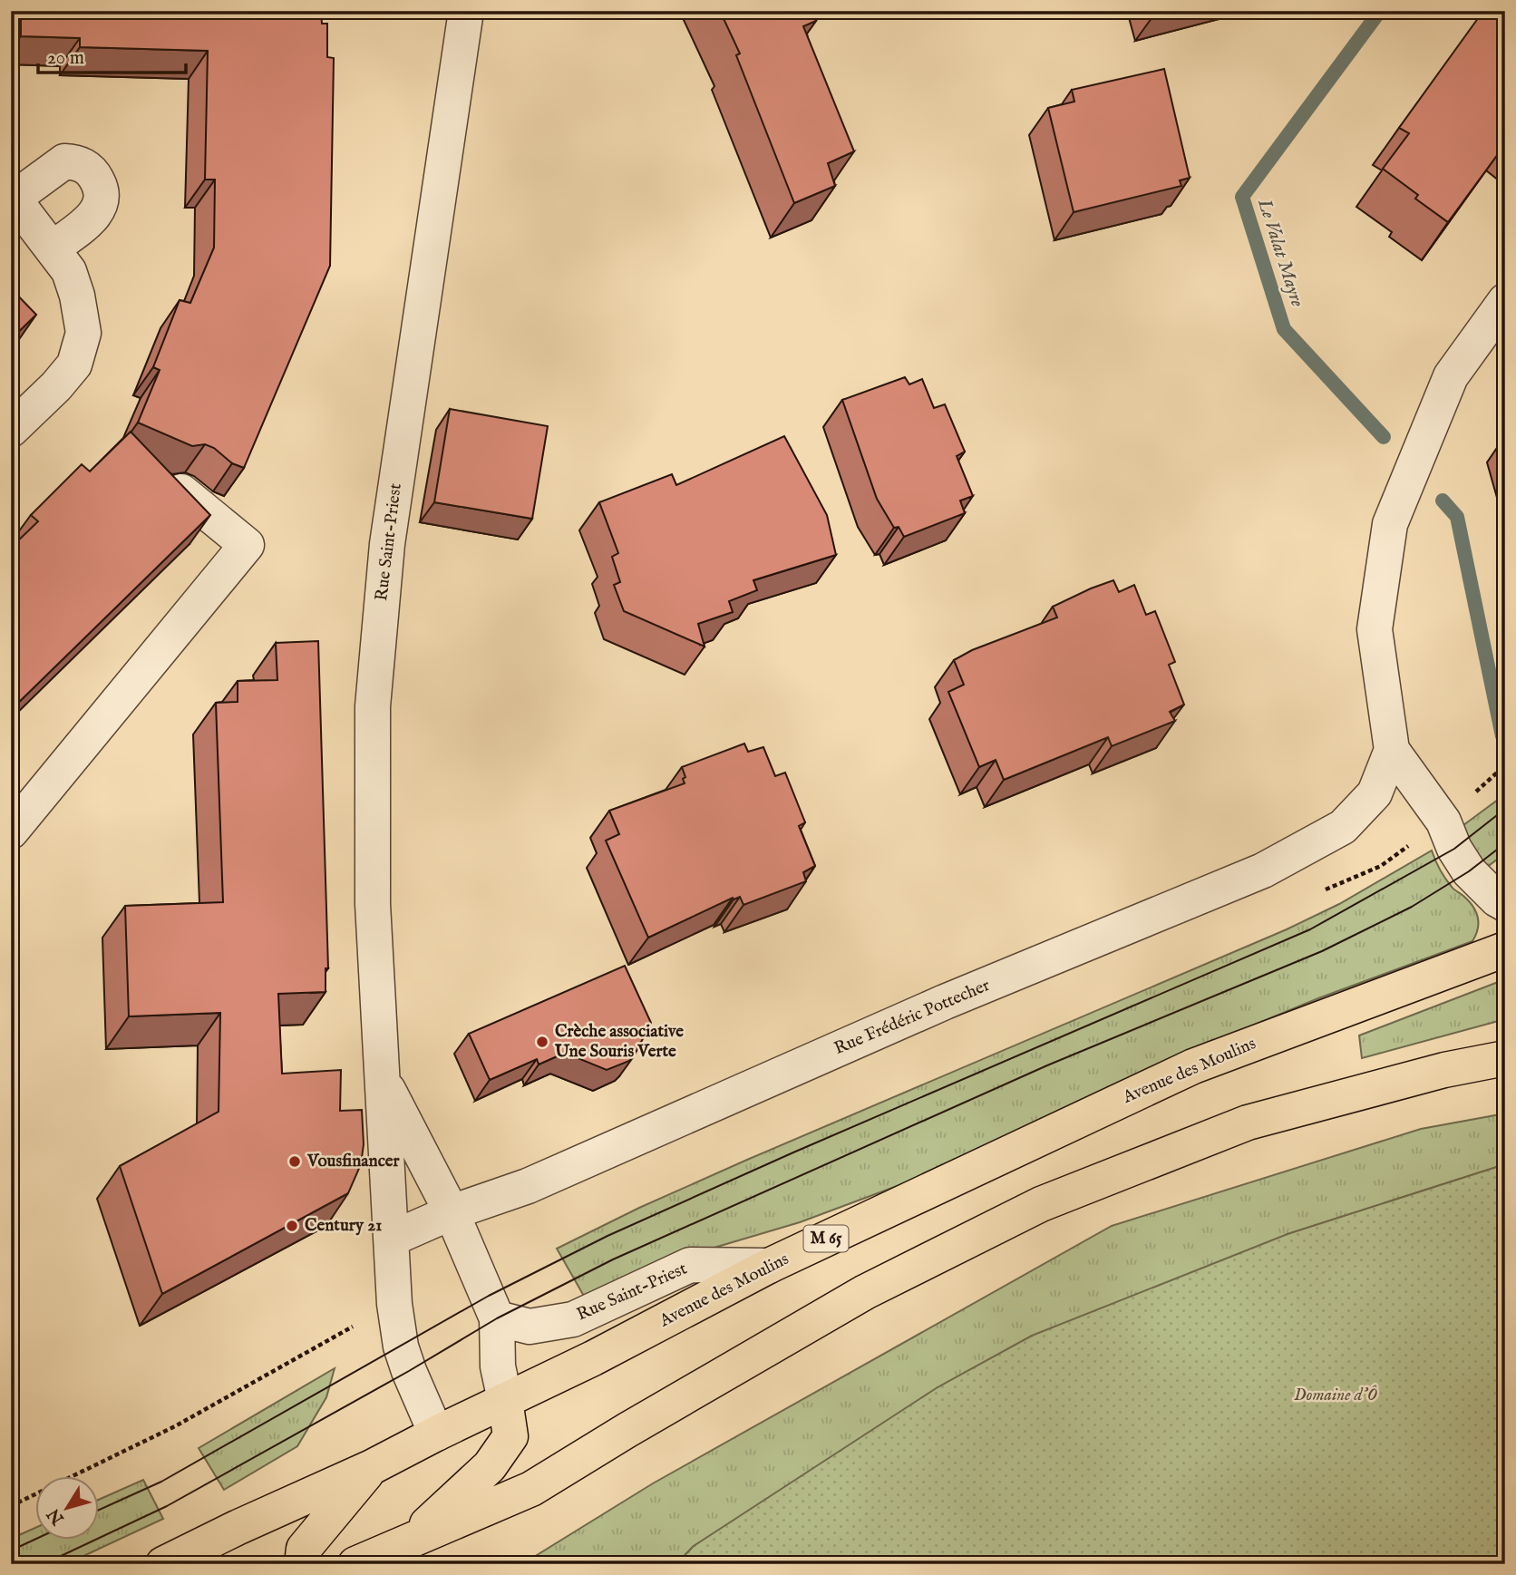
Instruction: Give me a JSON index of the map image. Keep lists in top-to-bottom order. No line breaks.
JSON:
{"streets":{"main road":["Avenue des Moulins","M 65"],"street":["Rue Saint-Priest","Rue Frédéric Pottecher"]},"crossings":[["Rue Saint-Priest","Rue Frédéric Pottecher"],["Rue Saint-Priest","Avenue des Moulins"]],"water":["Le Valat Mayre"],"parks":["Domaine d'Ô"],"places":["Crèche associative Une Souris Verte","Vousfinancer","Century 21"],"scale_bar":"20 m","north":"bottom left"}
